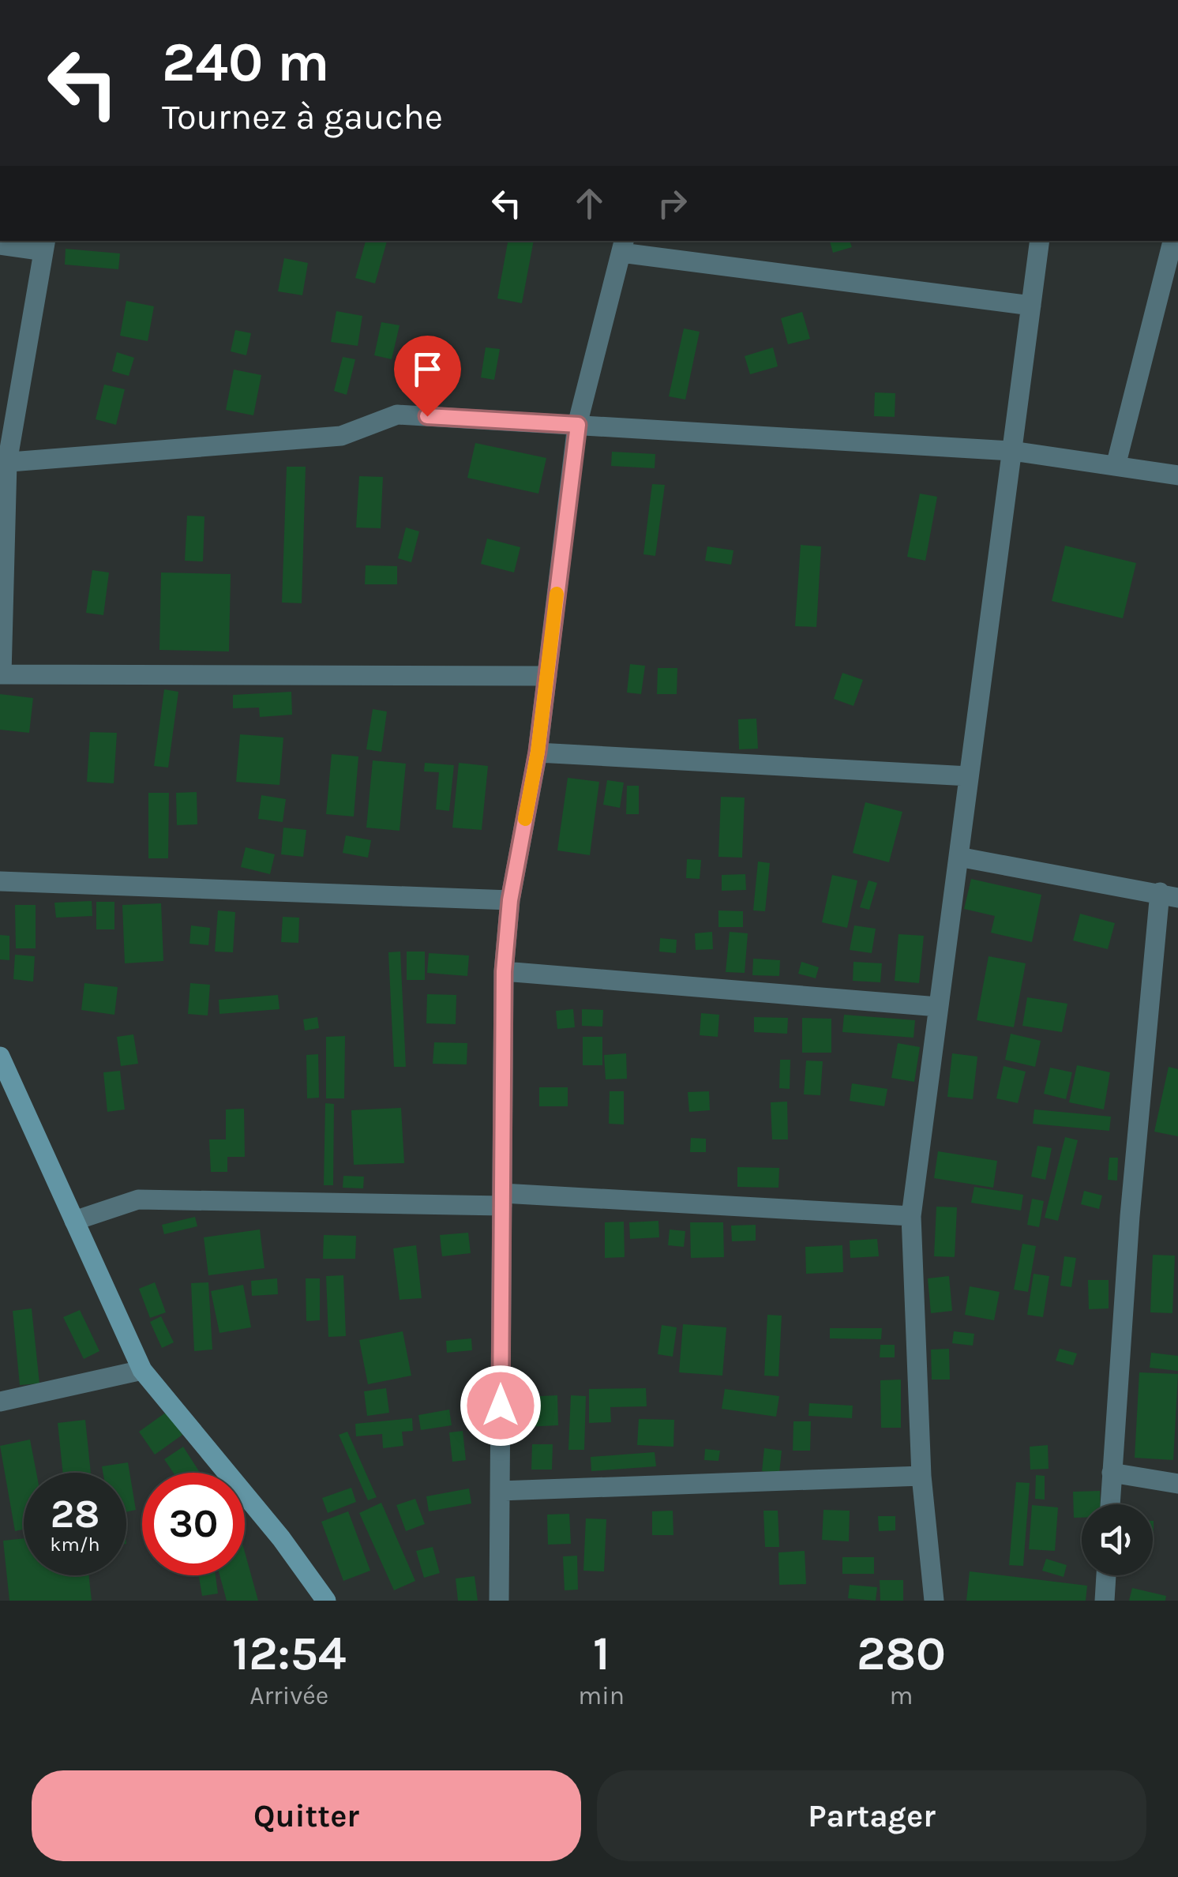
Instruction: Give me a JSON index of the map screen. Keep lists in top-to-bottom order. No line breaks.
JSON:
{"page":{"turn":["240 m","Tournez à gauche"],"speed":"28 km/h","limit":"30","eta":["12:54","Arrivée","1","min","280","m"],"buttons":["Quitter","Partager"]}}
